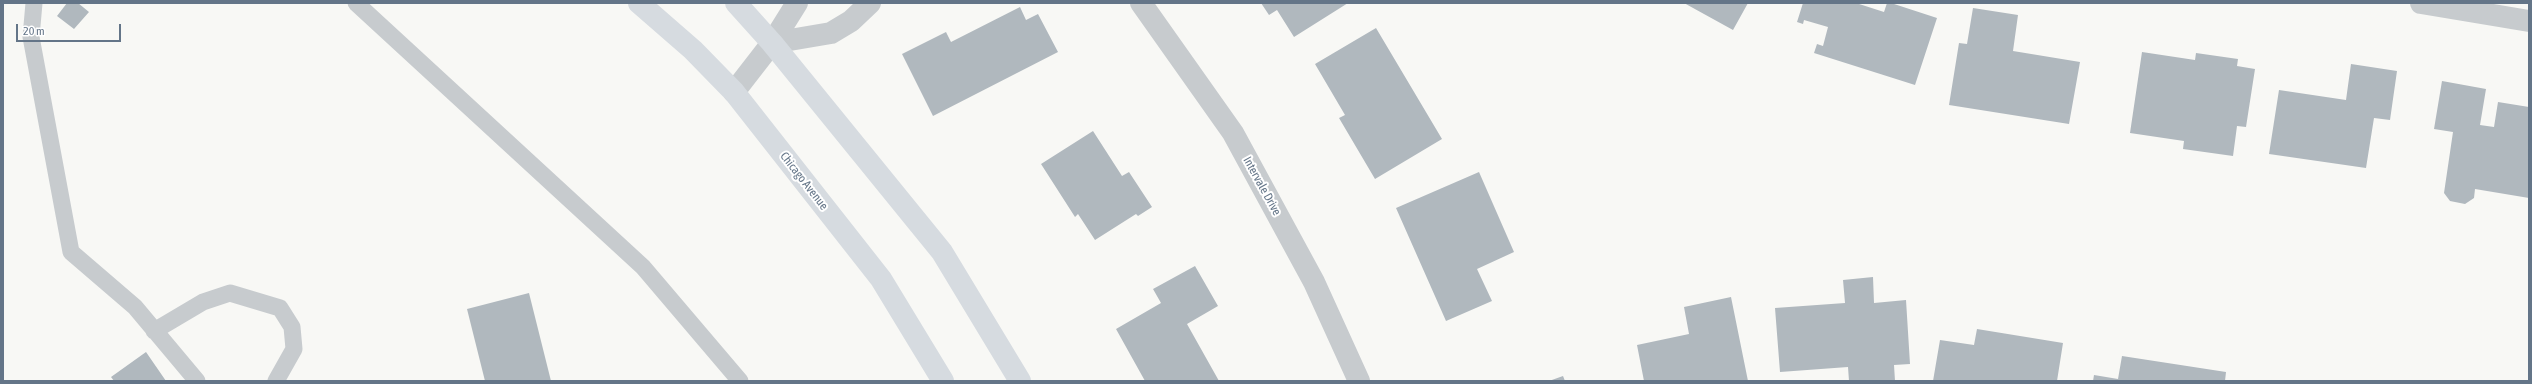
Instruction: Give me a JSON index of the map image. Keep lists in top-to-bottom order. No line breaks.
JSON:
{"streets":{"main road":["Chicago Avenue"],"street":["Intervale Drive"]},"scale_bar":"20 m"}
